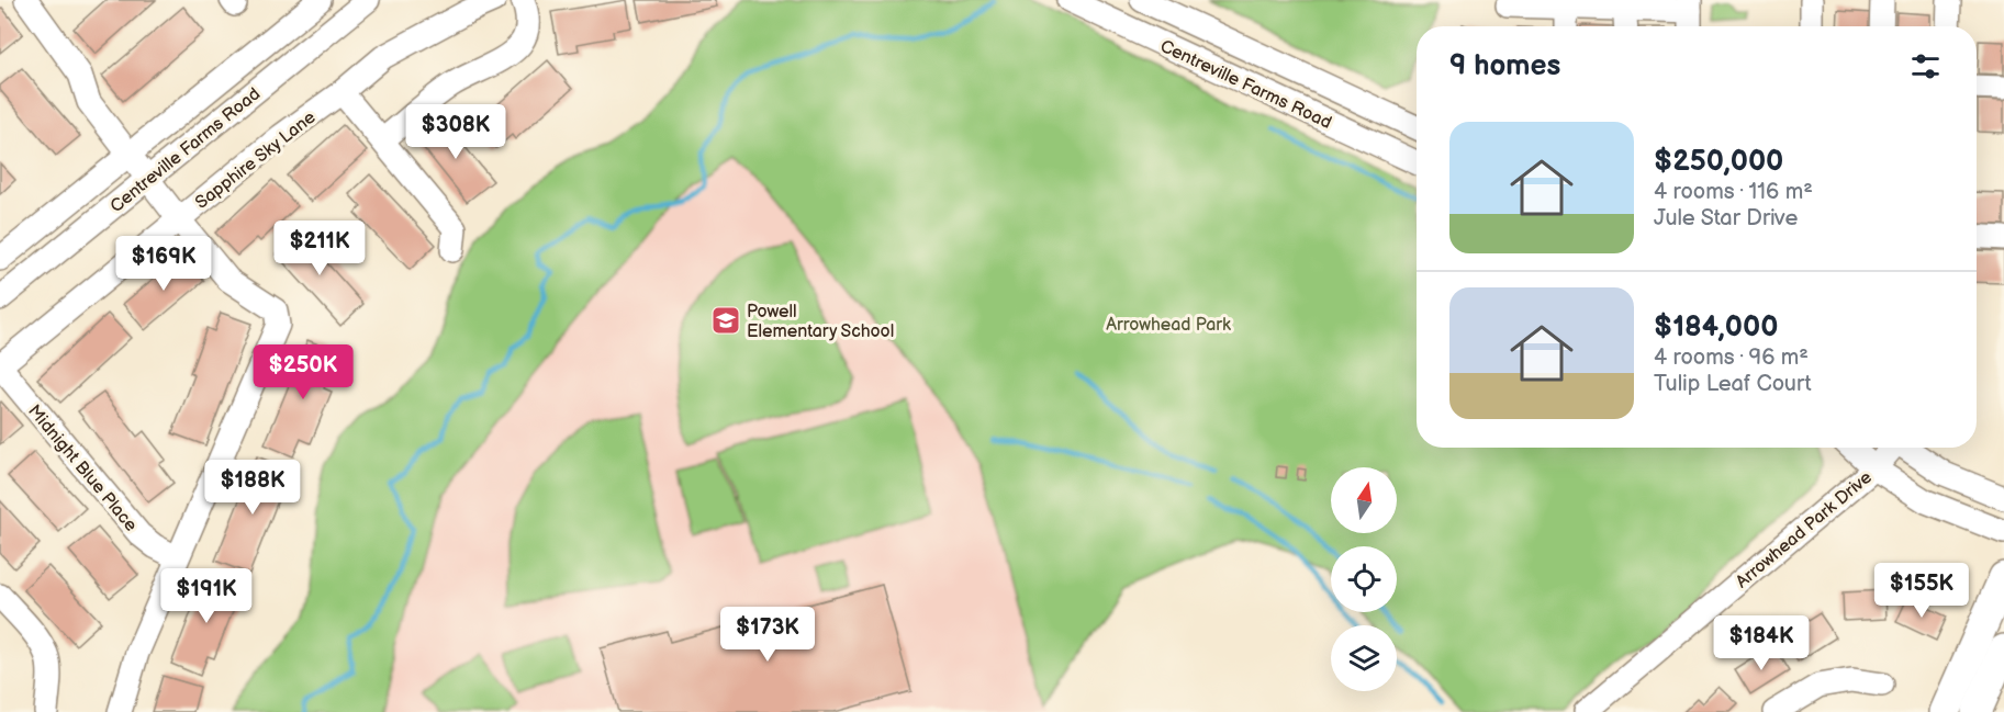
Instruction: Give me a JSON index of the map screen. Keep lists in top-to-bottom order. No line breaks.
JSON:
{"streets":{"street":["Centreville Farms Road","Sapphire Sky Lane","Midnight Blue Place","Arrowhead Park Drive"]},"crossings":[["Sapphire Sky Lane","Midnight Blue Place"]],"parks":["Arrowhead Park"],"places":{"school or university":["Powell Elementary School"]},"north":"top","page":{"heading":"9 homes","price":["$308K","$211K","$169K","$250K","$188K","$155K","$191K","$173K","$184K"],"list":[{"name":"$250,000","note":"4 rooms · 116 m² · Jule Star Drive"},{"name":"$184,000","note":"4 rooms · 96 m² · Tulip Leaf Court"}]}}
